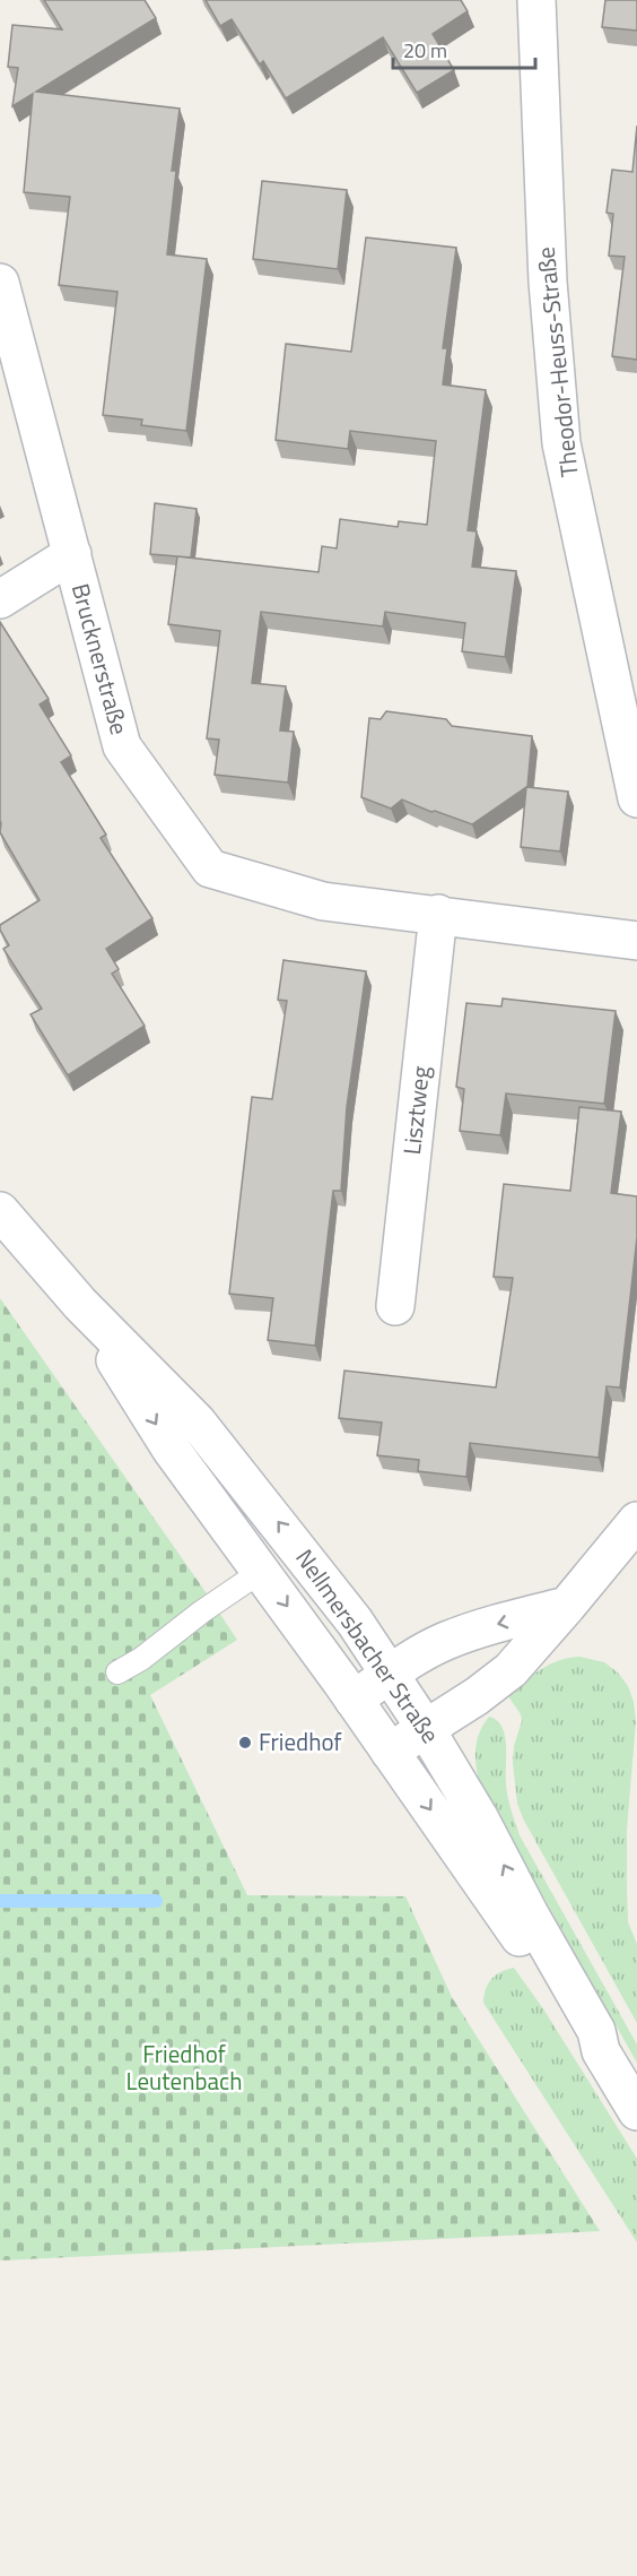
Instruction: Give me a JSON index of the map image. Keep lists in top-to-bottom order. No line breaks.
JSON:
{"streets":{"street":["Theodor-Heuss-Straße","Brucknerstraße","Lisztweg","Nellmersbacher Straße"]},"crossings":[["Brucknerstraße","Lisztweg"]],"parks":["Friedhof Leutenbach"],"places":["Friedhof"],"scale_bar":"20 m"}
